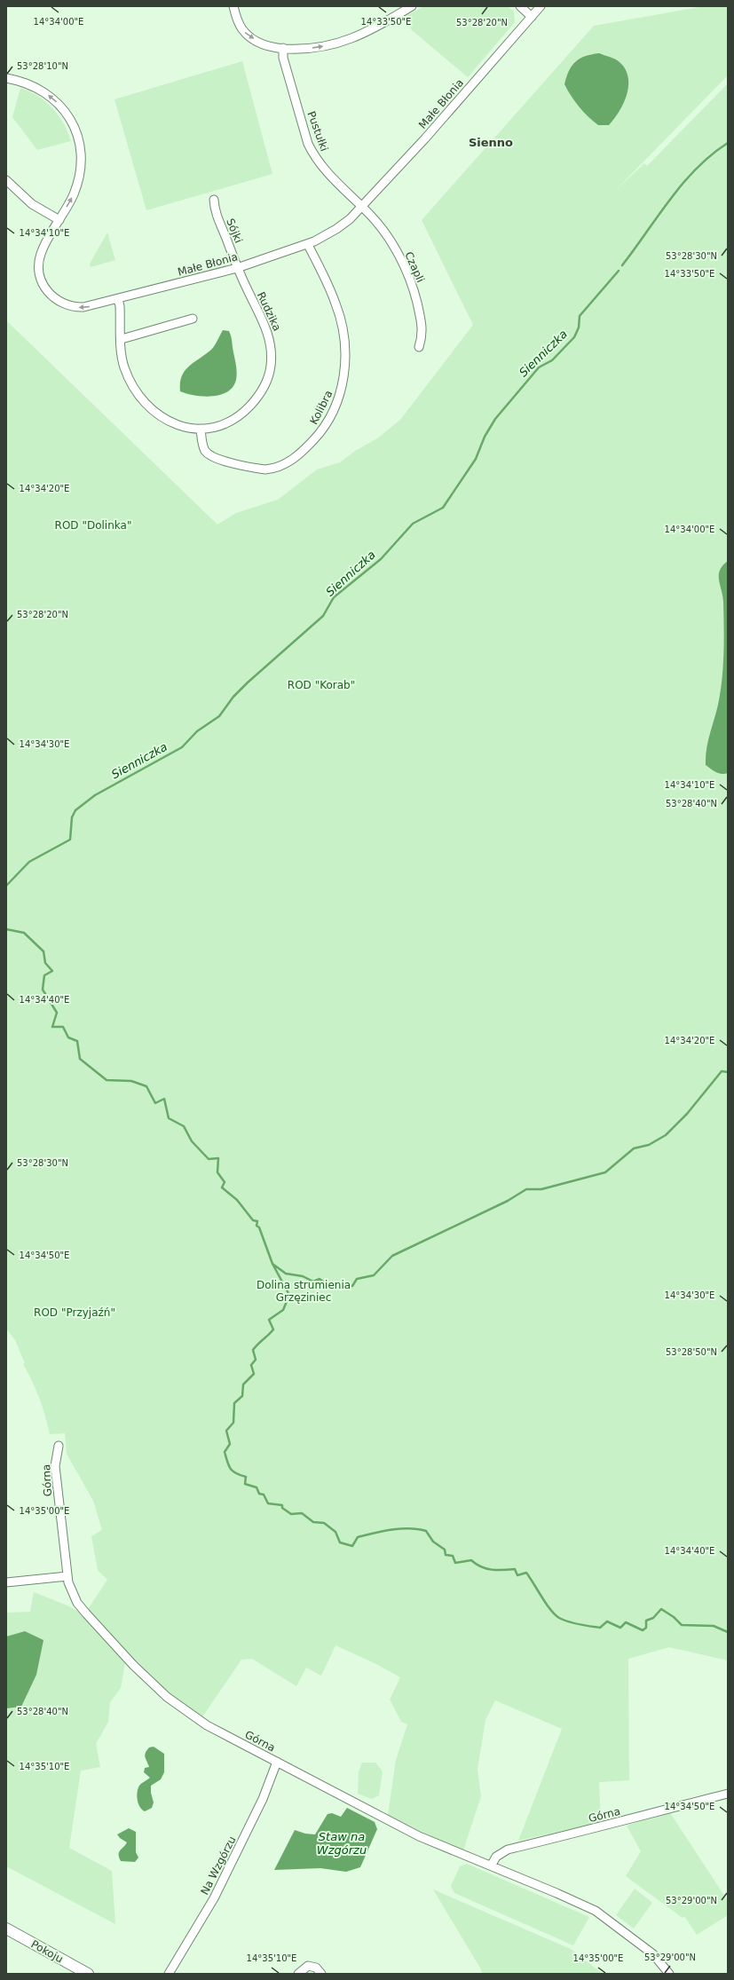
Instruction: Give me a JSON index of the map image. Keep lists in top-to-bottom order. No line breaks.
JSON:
{"streets":{"street":["Małe Błonia","Pustułki","Sójki","Czapli","Rudzika","Kolibra","Górna","Na Wzgórzu","Pokoju"]},"crossings":[["Małe Błonia","Pustułki"],["Małe Błonia","Sójki"],["Małe Błonia","Czapli"],["Małe Błonia","Rudzika"],["Małe Błonia","Kolibra"],["Pustułki","Czapli"],["Sójki","Rudzika"],["Rudzika","Kolibra"],["Górna","Na Wzgórzu"]],"districts":["Sienno"],"water":["Sienniczka","Staw na Wzgórzu"],"parks":["ROD \"Dolinka\"","ROD \"Korab\"","Dolina strumienia Grzęziniec","ROD \"Przyjaźń\""],"coordinates":["14°34'00\"E","14°33'50\"E","53°28'20\"N","53°28'10\"N","14°34'10\"E","53°28'30\"N","14°34'20\"E","14°34'30\"E","53°28'40\"N","14°34'40\"E","14°34'50\"E","53°28'50\"N","14°35'00\"E","14°35'10\"E","53°29'00\"N"]}
